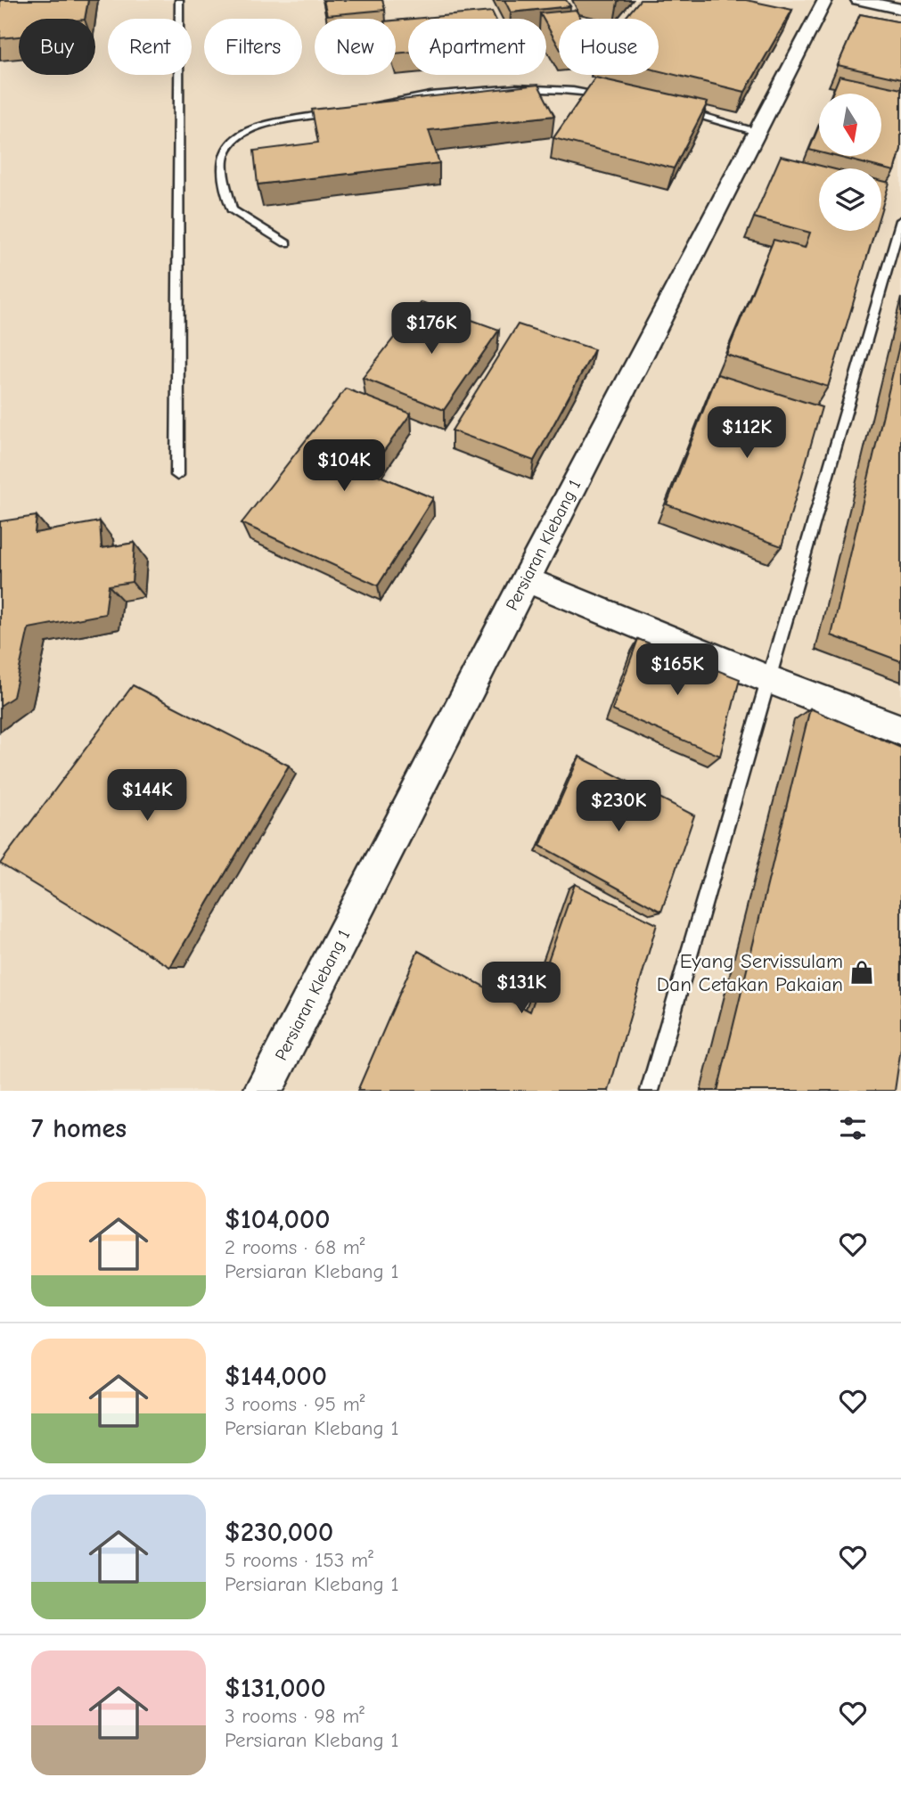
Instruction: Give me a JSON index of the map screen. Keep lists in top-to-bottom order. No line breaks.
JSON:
{"streets":{"street":["Persiaran Klebang 1"]},"places":{"shop":["Eyang Servissulam Dan Cetakan Pakaian"]},"north":"bottom","page":{"chip":["Buy","Rent","Filters","New","Apartment","House"],"price":["$176K","$112K","$104K","$165K","$144K","$230K","$131K"],"heading":"7 homes","list":[{"name":"$104,000","note":"2 rooms · 68 m² · Persiaran Klebang 1"},{"name":"$144,000","note":"3 rooms · 95 m² · Persiaran Klebang 1"},{"name":"$230,000","note":"5 rooms · 153 m² · Persiaran Klebang 1"},{"name":"$131,000","note":"3 rooms · 98 m² · Persiaran Klebang 1"}]}}
